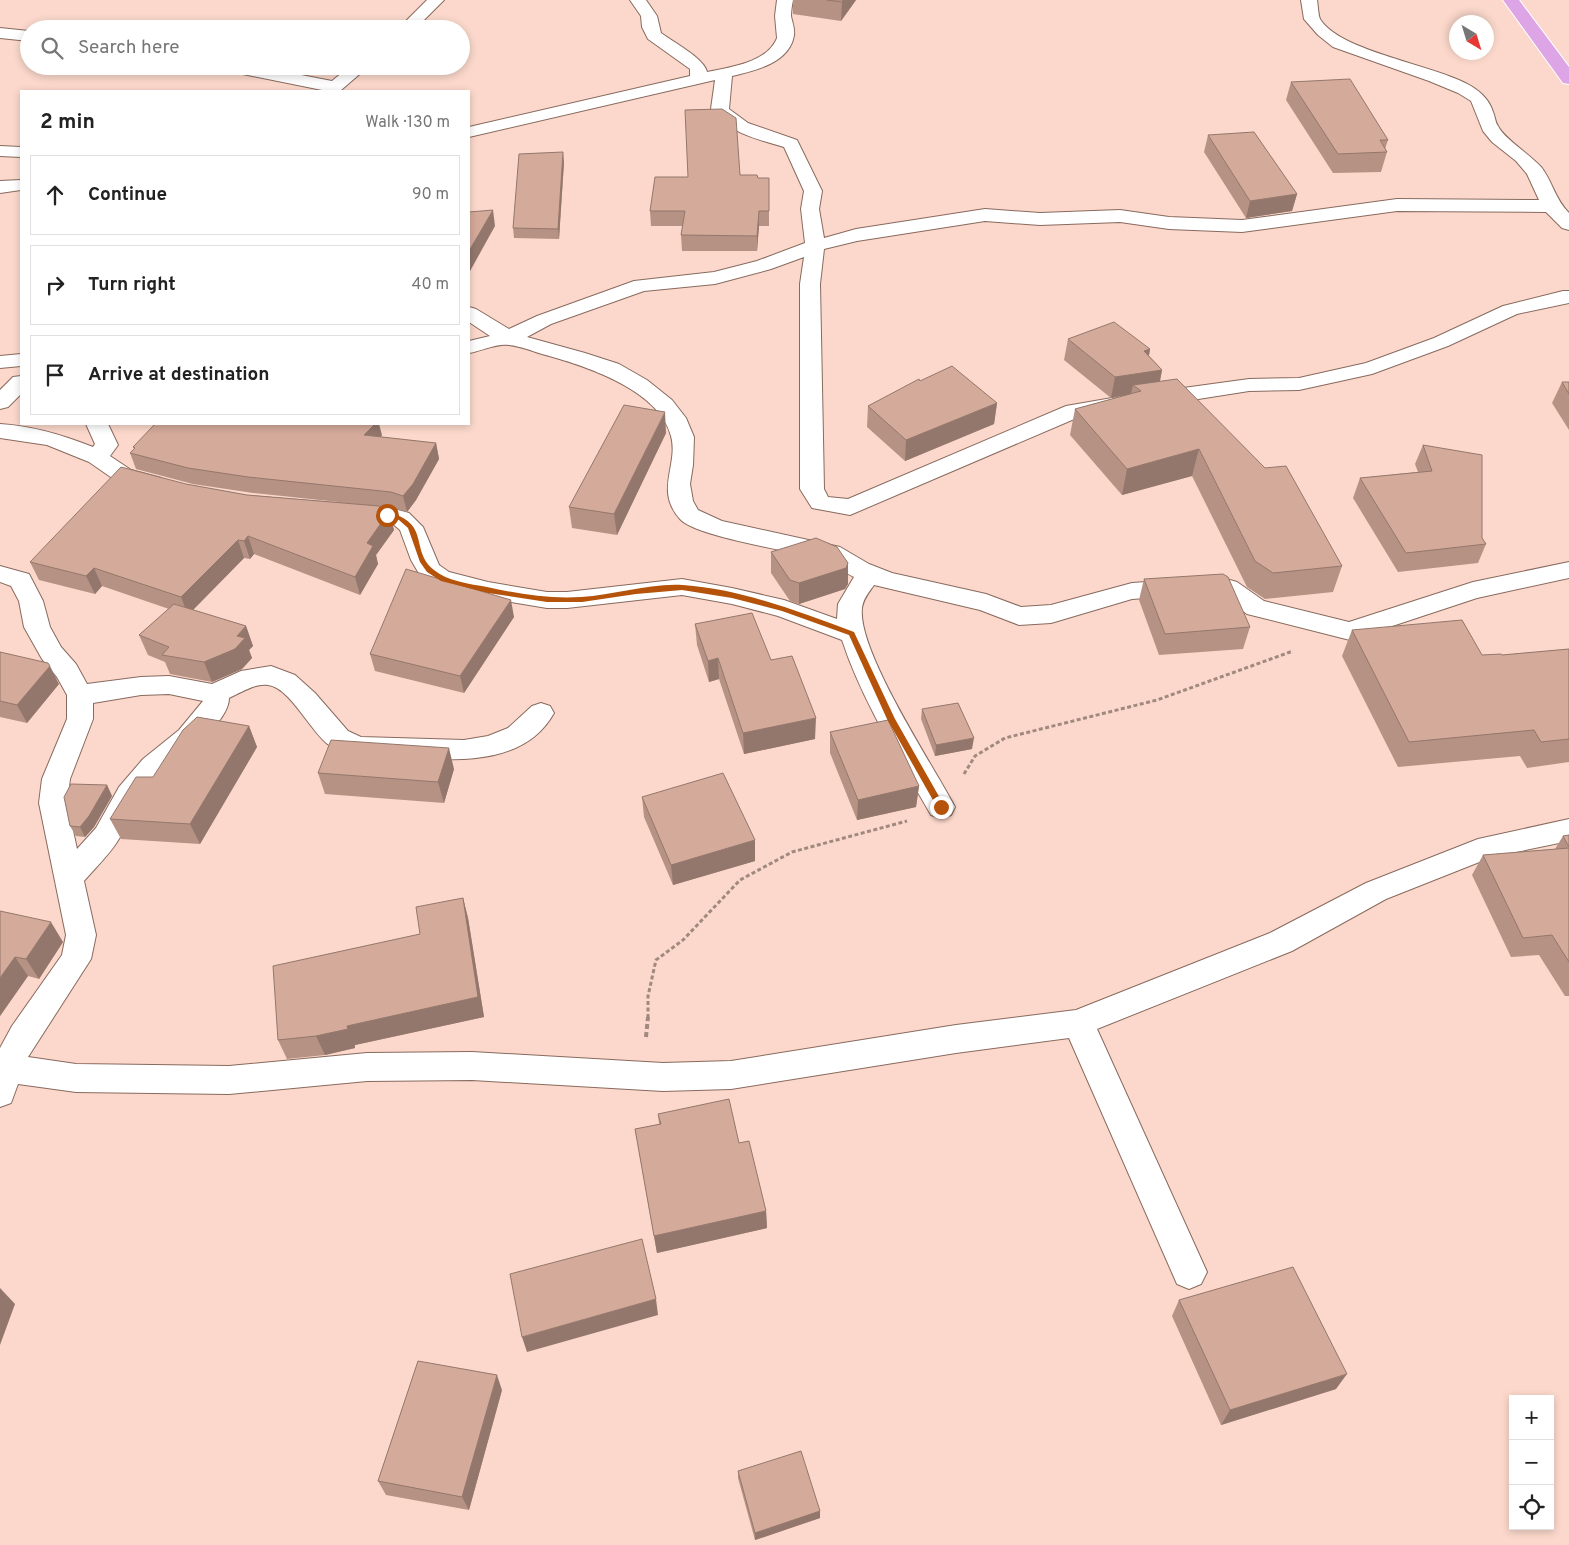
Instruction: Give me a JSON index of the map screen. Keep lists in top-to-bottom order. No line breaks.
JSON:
{"north":"bottom right","page":{"search":"Search here","heading":["2 min","Walk · 130 m"],"list":[["Continue","90 m"],["Turn right","40 m"],"Arrive at destination"],"map_buttons":["+","−"]}}
